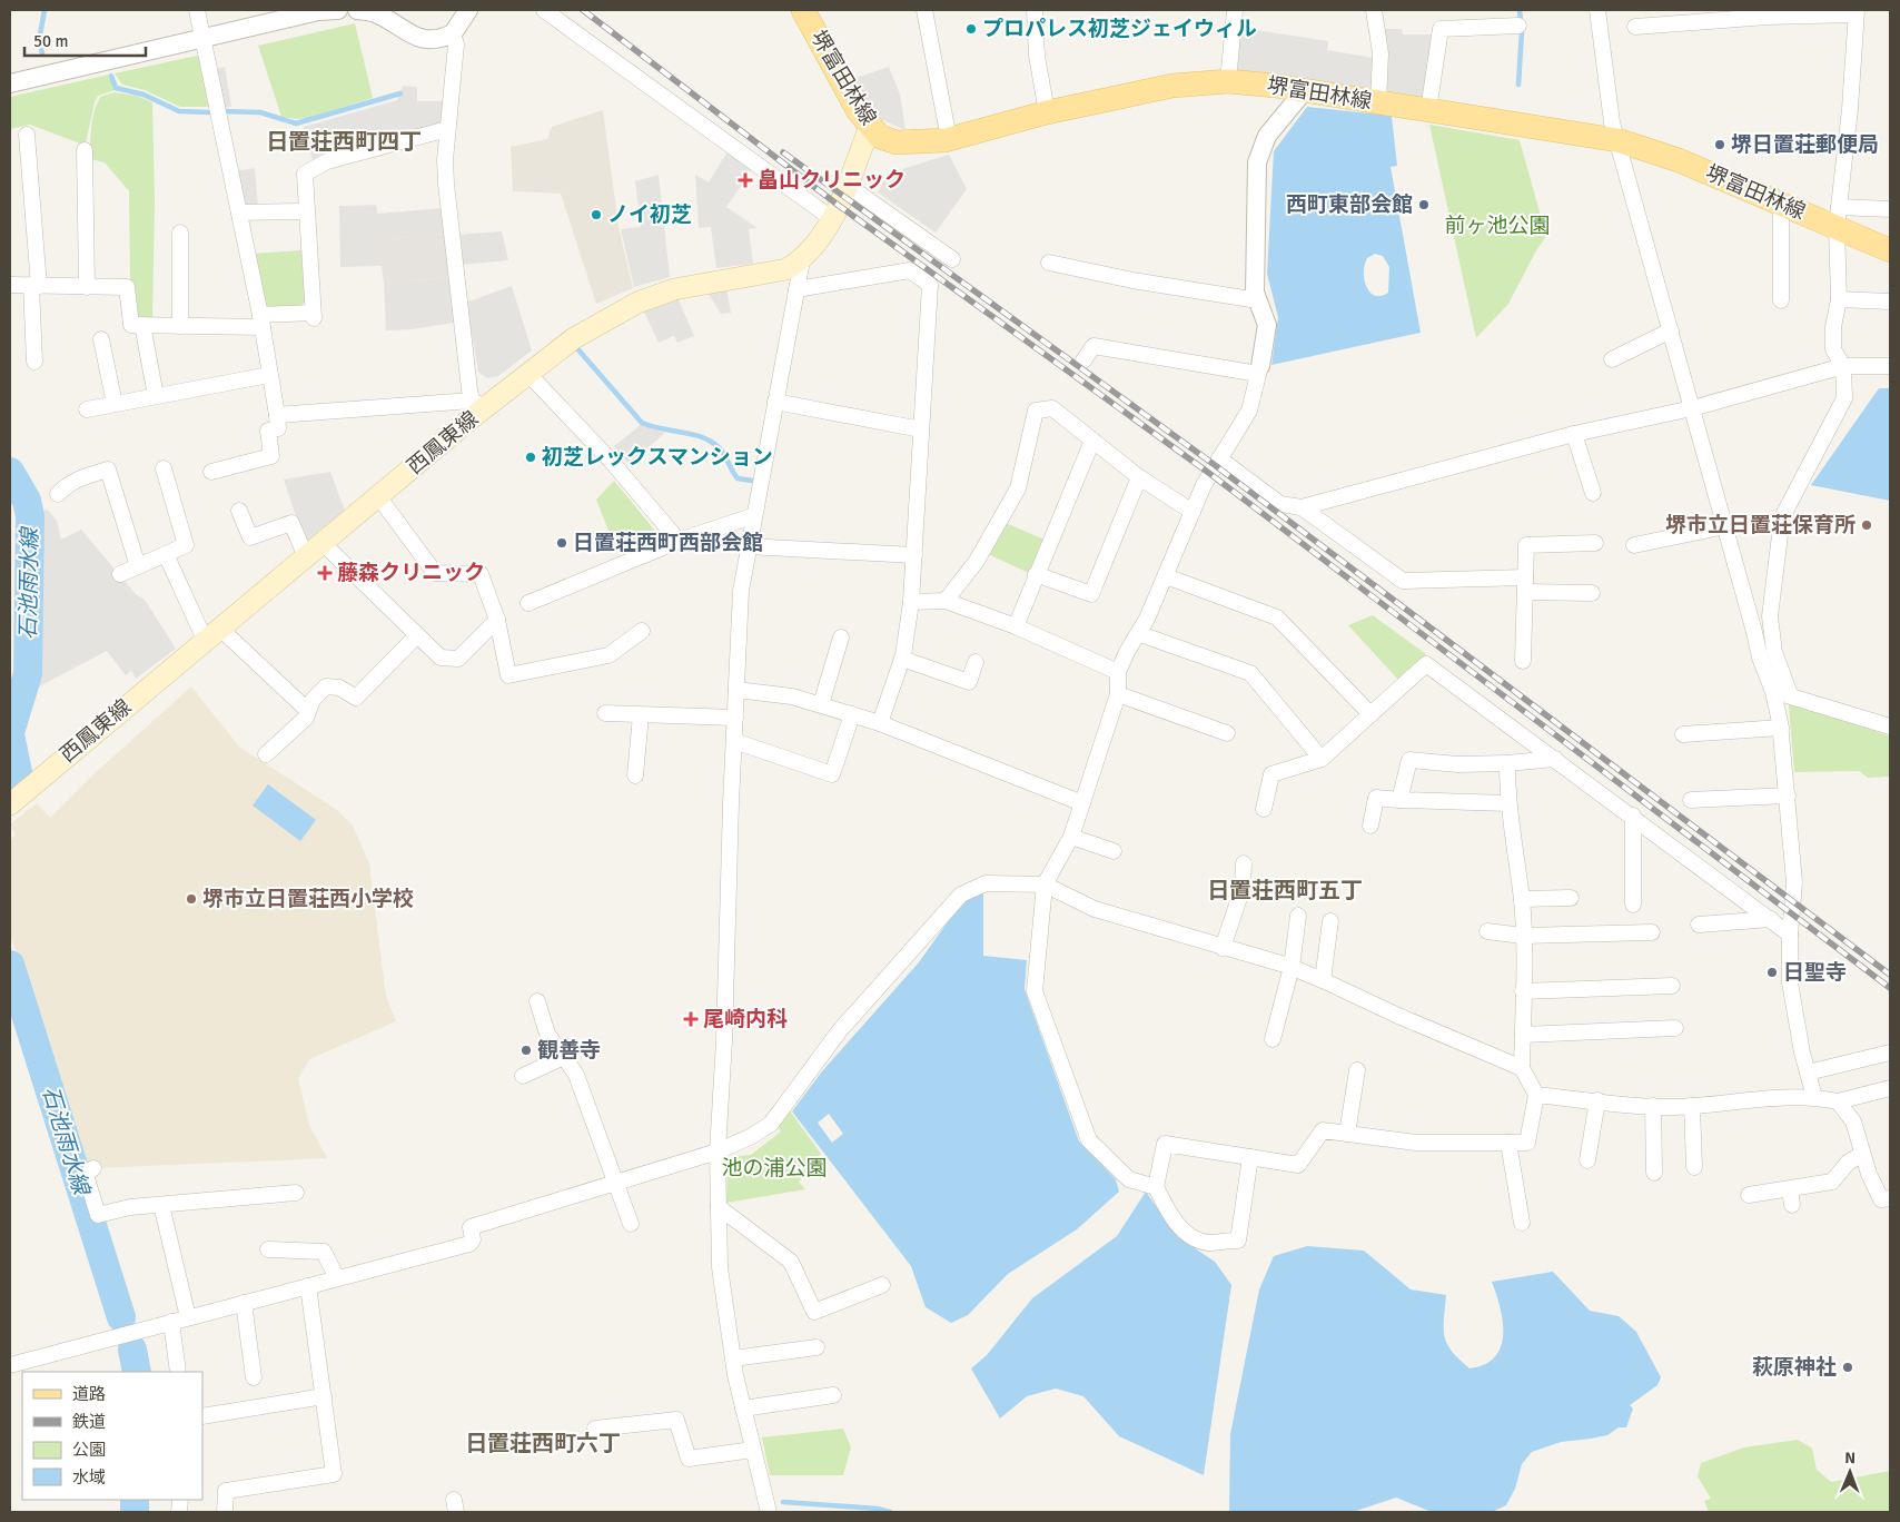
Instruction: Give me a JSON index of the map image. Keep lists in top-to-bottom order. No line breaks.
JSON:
{"streets":{"main road":["堺富田林線","西鳳東線"]},"crossings":[["堺富田林線","西鳳東線"]],"districts":["日置荘西町四丁","日置荘西町五丁","日置荘西町六丁"],"water":["石池雨水線"],"parks":["前ヶ池公園","池の浦公園"],"places":{"other":["プロパレス初芝ジェイウィル","堺日置荘郵便局","西町東部会館","ノイ初芝","初芝レックスマンション","堺市立日置荘保育所","日置荘西町西部会館","堺市立日置荘西小学校","日聖寺","観善寺","萩原神社"],"health":["畠山クリニック","藤森クリニック","尾崎内科"]},"legend":["道路","鉄道","公園","水域"],"scale_bar":"50 m","north":"top"}
